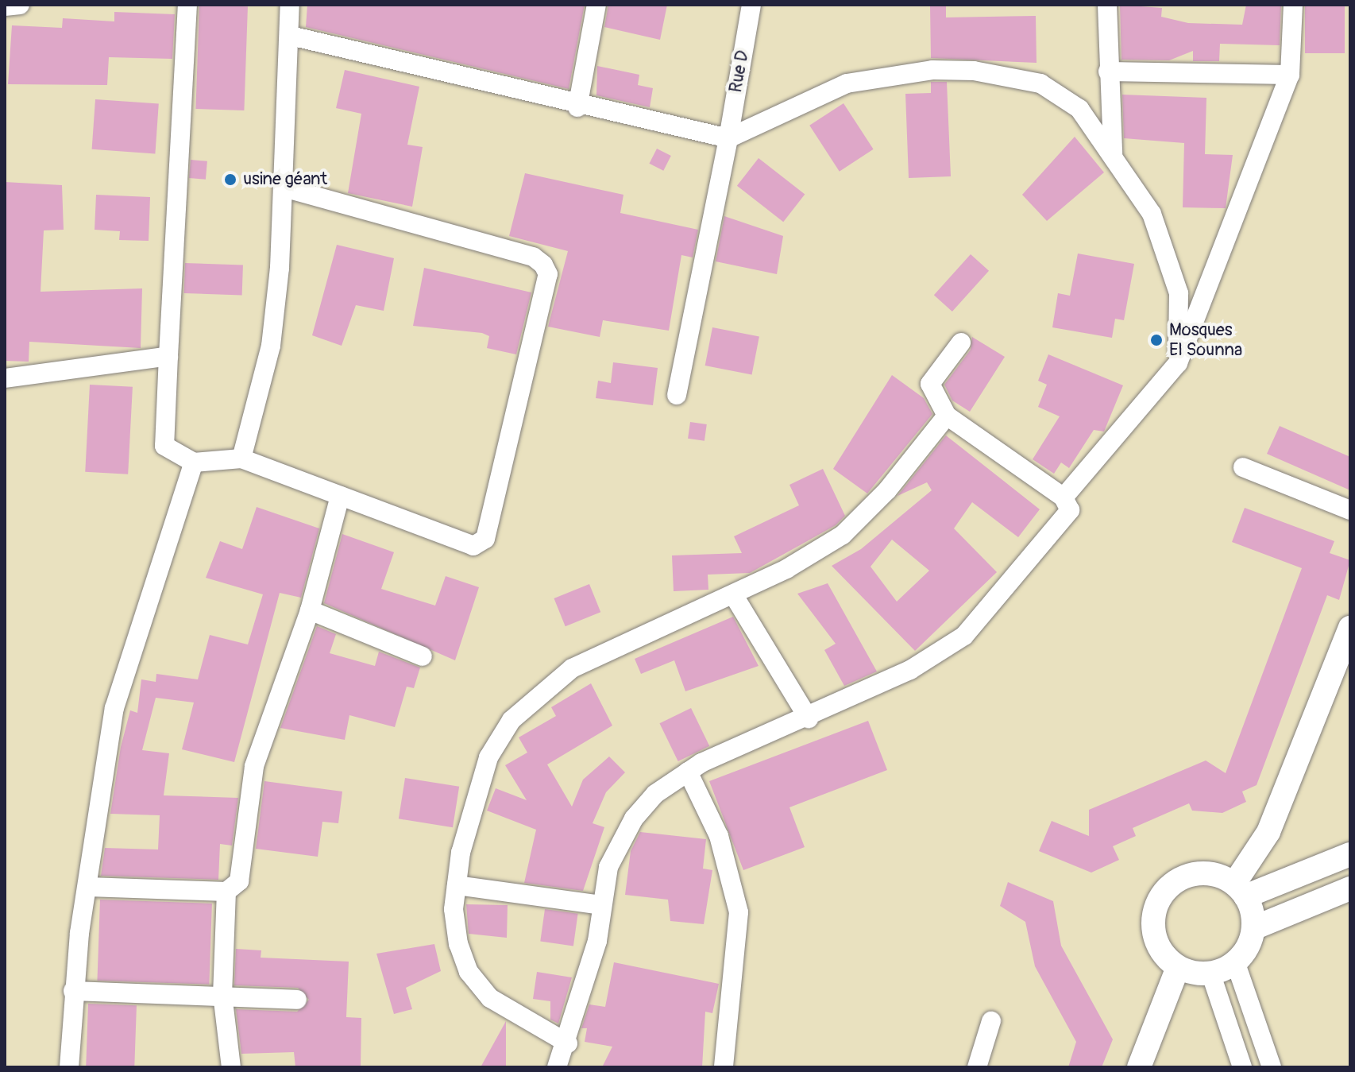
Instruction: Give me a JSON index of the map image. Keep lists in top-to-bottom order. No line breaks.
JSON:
{"streets":{"street":["Rue D"]},"places":["usine géant","Mosques El Sounna"]}
